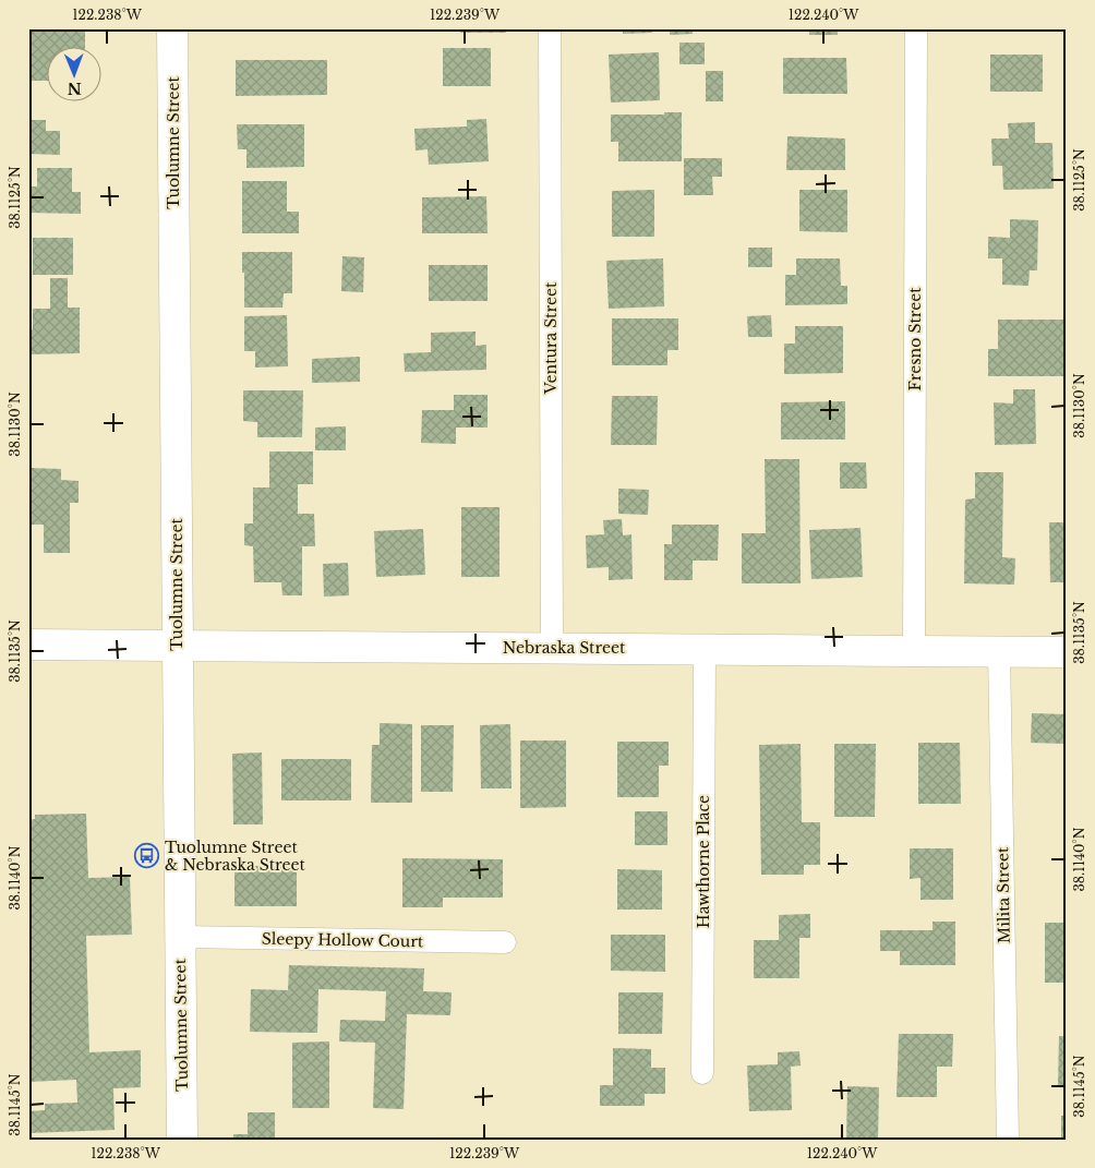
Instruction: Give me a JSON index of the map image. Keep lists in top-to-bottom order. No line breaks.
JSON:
{"streets":{"main road":["Tuolumne Street","Nebraska Street"],"street":["Ventura Street","Fresno Street","Hawthorne Place","Milita Street","Sleepy Hollow Court"]},"crossings":[["Tuolumne Street","Nebraska Street"],["Tuolumne Street","Sleepy Hollow Court"],["Ventura Street","Nebraska Street"],["Fresno Street","Nebraska Street"],["Nebraska Street","Hawthorne Place"],["Nebraska Street","Milita Street"]],"places":{"bus stop":["Tuolumne Street & Nebraska Street"]},"north":"bottom","coordinates":["122.238°W","122.239°W","122.240°W","38.1125°N","38.1130°N","38.1135°N","38.1140°N","38.1145°N"]}
